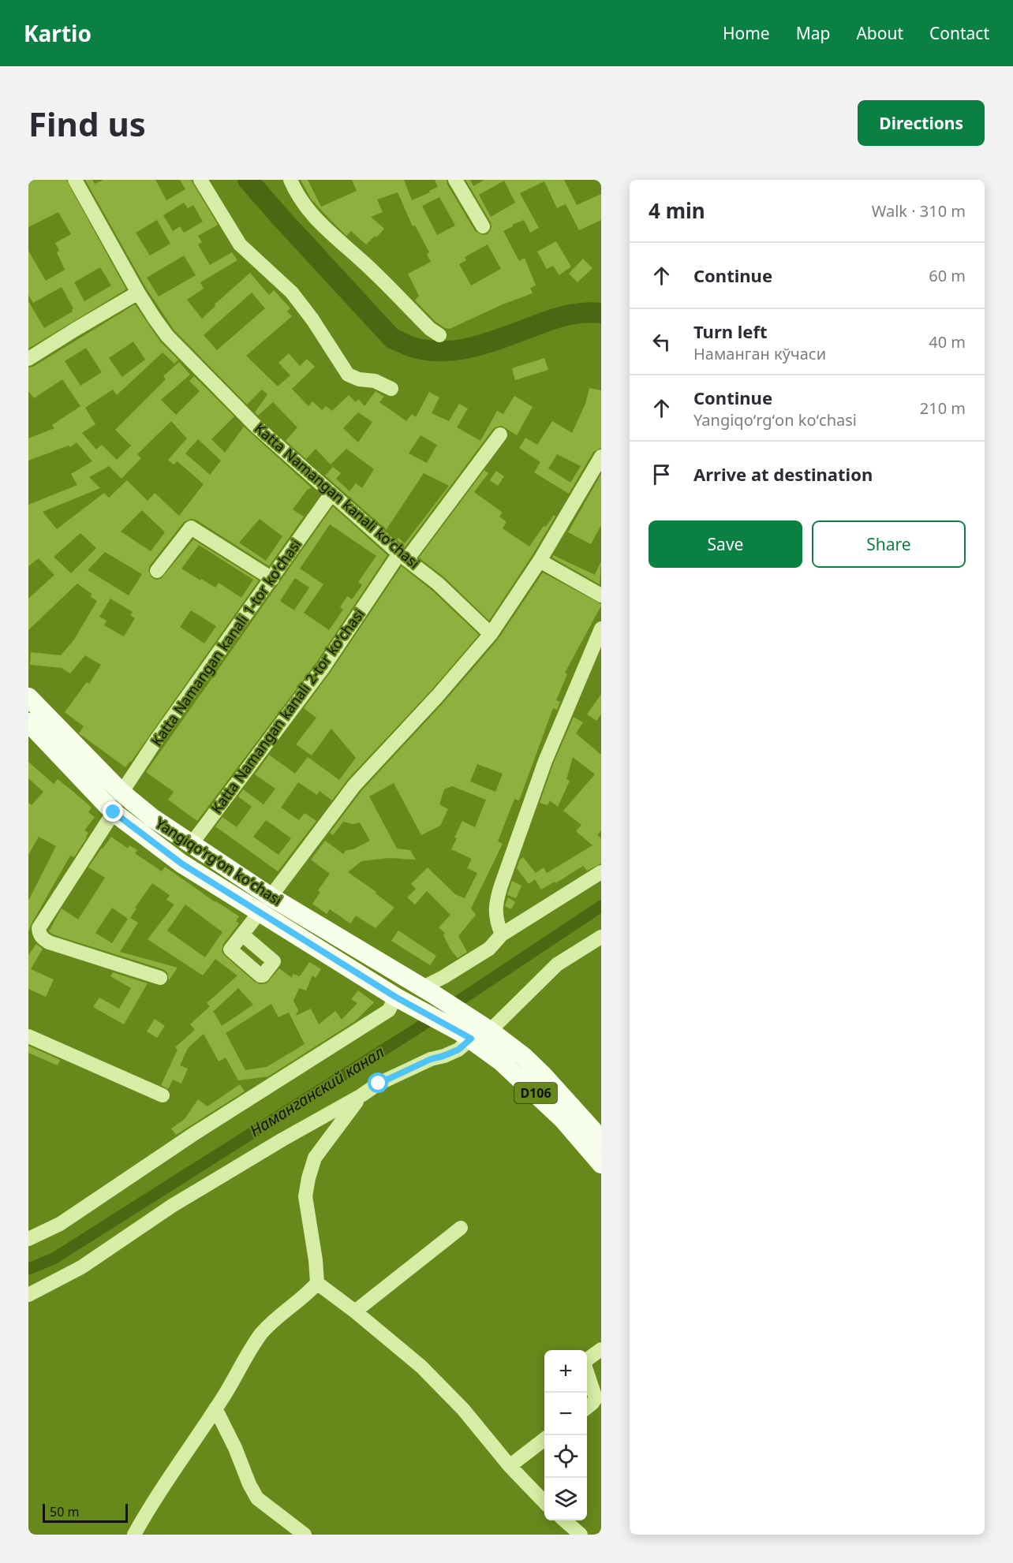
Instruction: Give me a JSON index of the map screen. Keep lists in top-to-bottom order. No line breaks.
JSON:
{"streets":{"main road":["Yangiqoʻrgʻon koʻchasi","D106"],"street":["Katta Namangan kanali koʻchasi","Katta Namangan kanali 1-tor koʻchasi","Katta Namangan kanali 2-tor koʻchasi"]},"crossings":[["Katta Namangan kanali koʻchasi","Katta Namangan kanali 1-tor koʻchasi"],["Katta Namangan kanali koʻchasi","Katta Namangan kanali 2-tor koʻchasi"],["Katta Namangan kanali 1-tor koʻchasi","Yangiqoʻrgʻon koʻchasi"],["Katta Namangan kanali 2-tor koʻchasi","Yangiqoʻrgʻon koʻchasi"],["Yangiqoʻrgʻon koʻchasi","D106"]],"water":["Наманганский канал"],"scale_bar":"50 m","page":{"header":"Kartio","nav":["Home","Map","About","Contact"],"buttons":["Directions",["Save","Share"]],"title":"Find us","heading":["4 min","Walk · 310 m"],"list":[["Continue","60 m"],["Turn left","Наманган кўчаси","40 m"],["Continue","Yangiqoʻrgʻon koʻchasi","210 m"],"Arrive at destination"],"map_buttons":["+","−"],"scale":"50 m"}}
